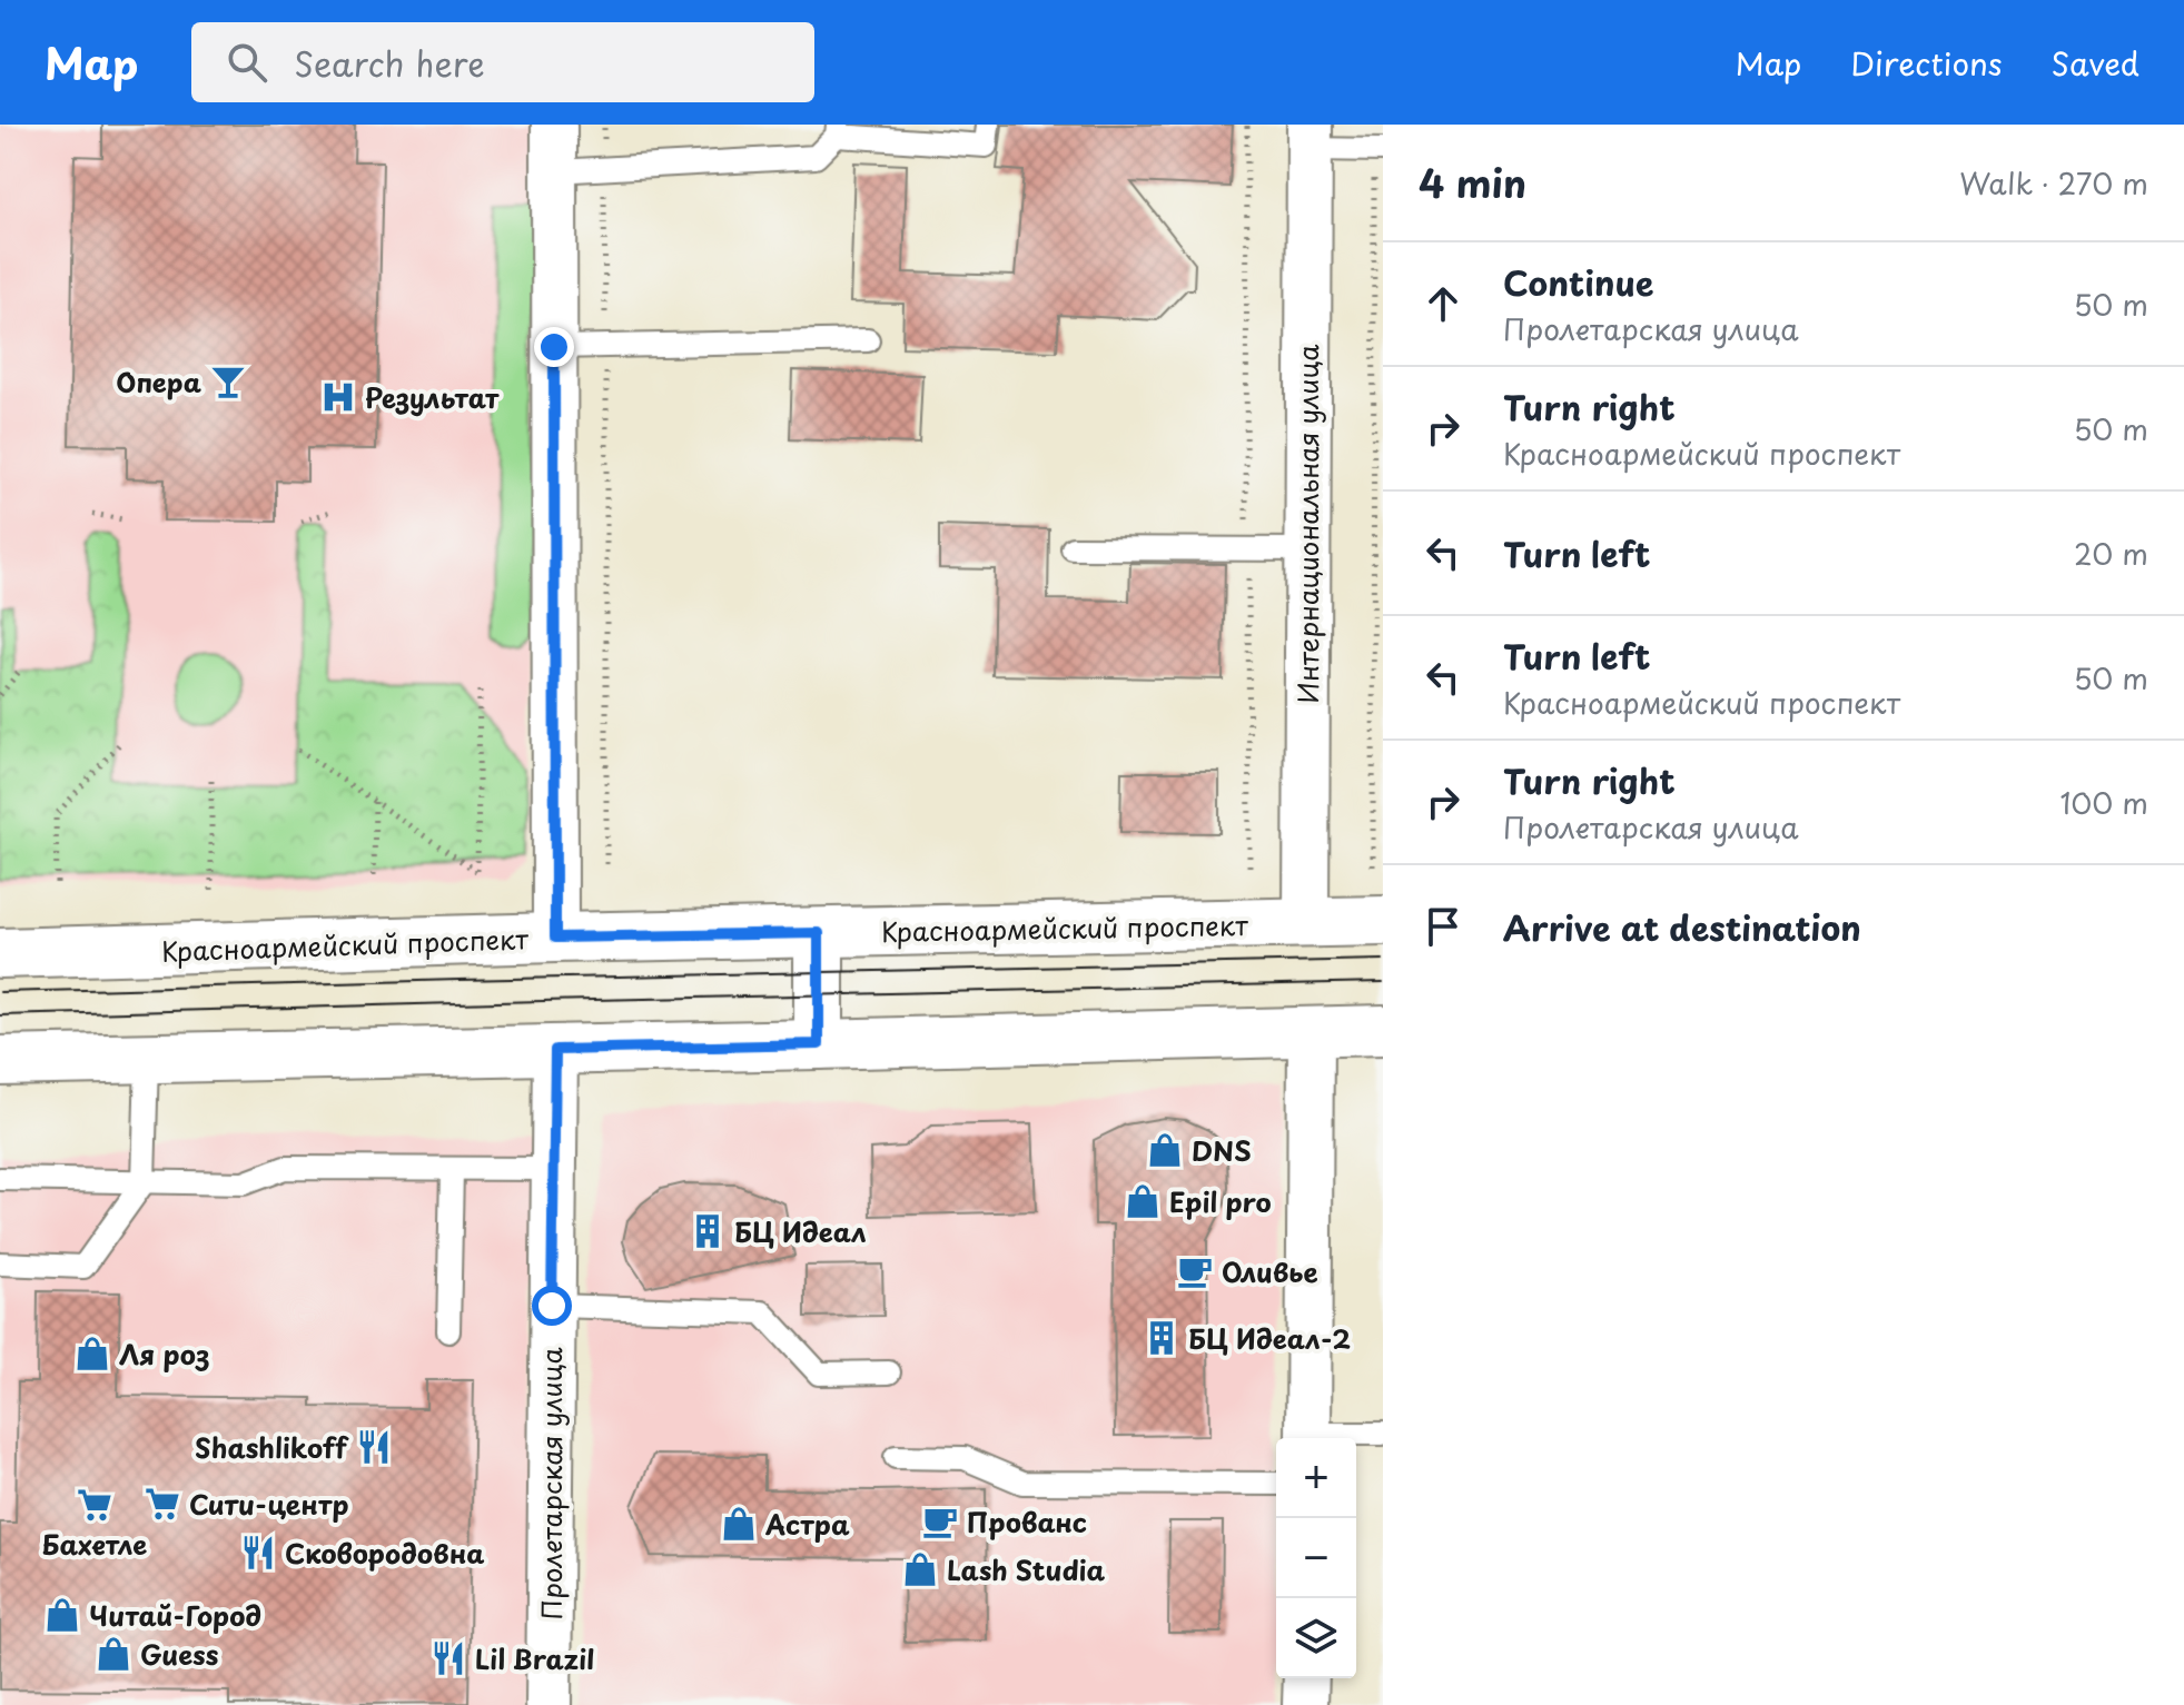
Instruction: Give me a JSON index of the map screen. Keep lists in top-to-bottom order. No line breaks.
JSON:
{"streets":{"main road":["Красноармейский проспект"],"street":["Интернациональная улица","Пролетарская улица"]},"crossings":[["Интернациональная улица","Красноармейский проспект"]],"places":{"bar":["Опера"],"hospital":["Результат"],"shop":["DNS","Epil pro","Ля роз","Астра","Lash Studia","Читай-Город","Guess"],"building":["БЦ Идеал","БЦ Идеал-2"],"cafe":["Оливье","Прованс"],"restaurant":["Shashlikoff","Сковородовна","Lil Brazil"],"supermarket":["Сити-центр","Бахетле"]},"page":{"header":"Map","search":"Search here","nav":["Map","Directions","Saved"],"heading":["4 min","Walk · 270 m"],"list":[["Continue","Пролетарская улица","50 m"],["Turn right","Красноармейский проспект","50 m"],["Turn left","20 m"],["Turn left","Красноармейский проспект","50 m"],["Turn right","Пролетарская улица","100 m"],"Arrive at destination"],"map_buttons":["+","−"]}}
